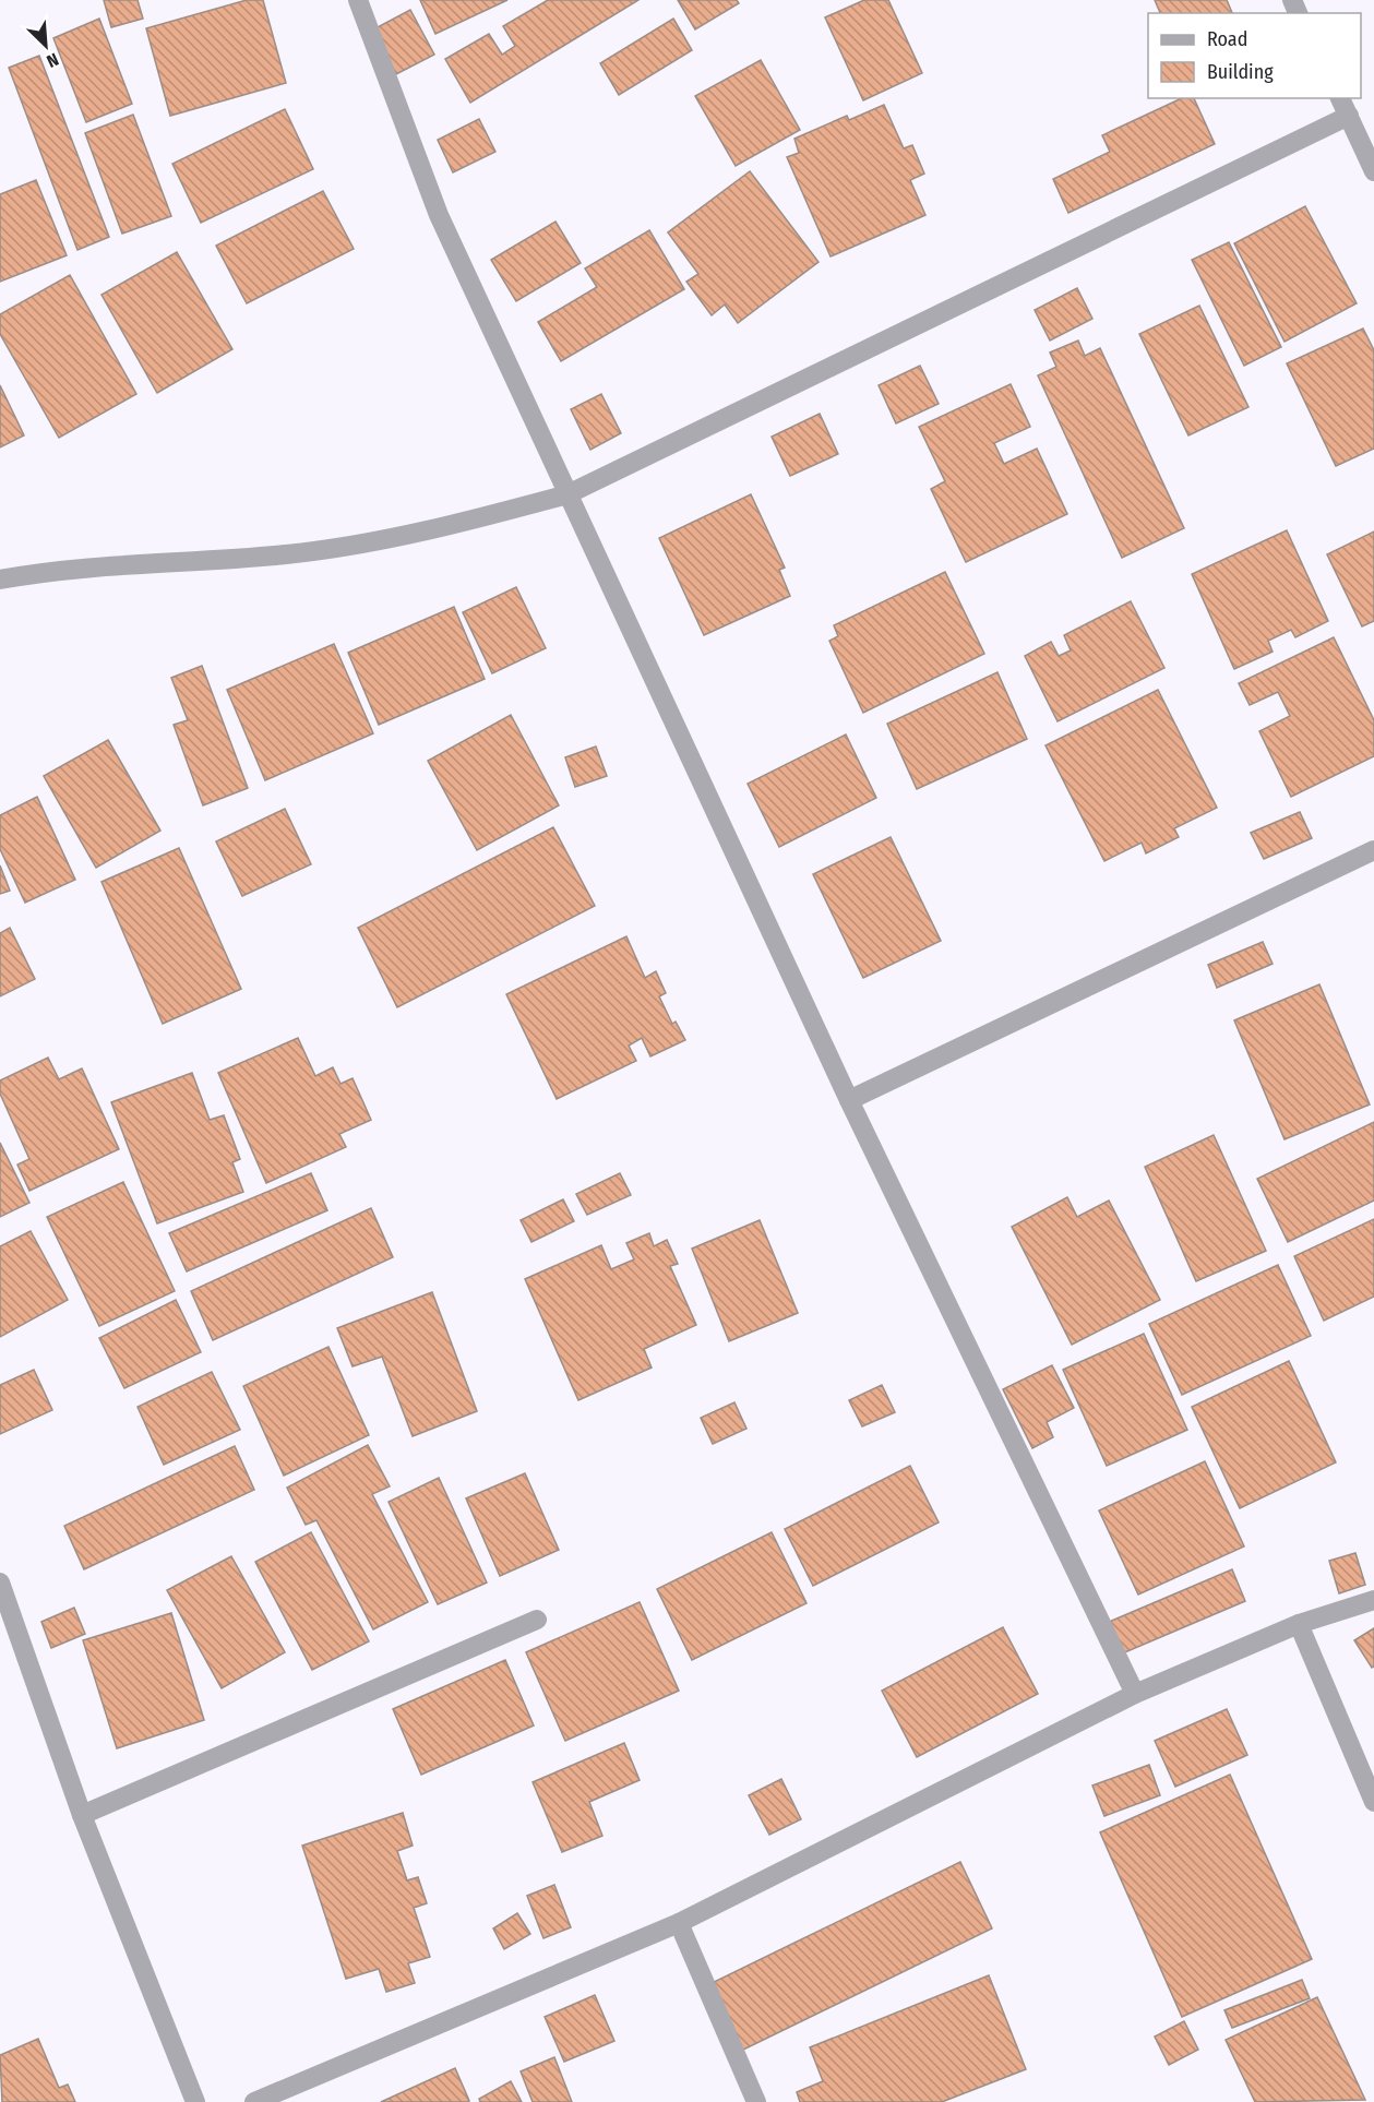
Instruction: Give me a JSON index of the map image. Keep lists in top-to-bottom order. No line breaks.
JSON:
{"legend":["Road","Building"],"north":"bottom right"}
